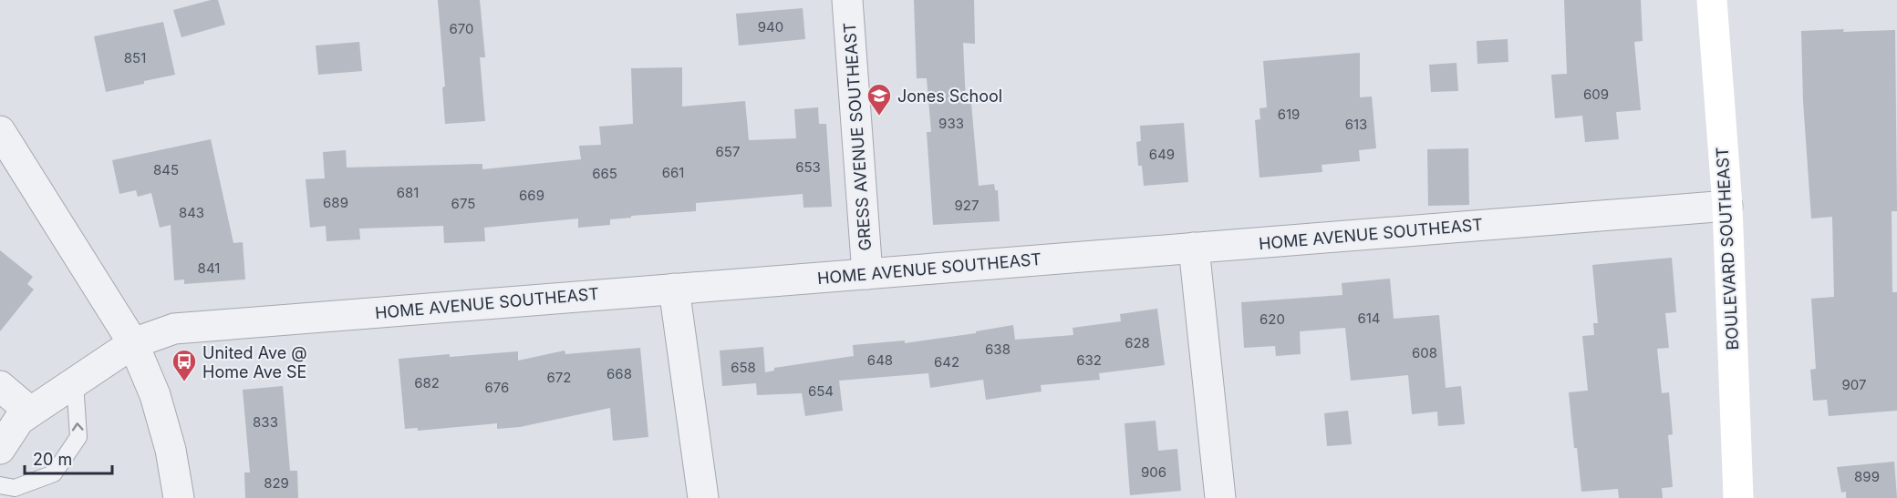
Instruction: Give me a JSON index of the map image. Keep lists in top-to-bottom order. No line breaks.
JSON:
{"streets":{"main road":["BOULEVARD SOUTHEAST"],"street":["GRESS AVENUE SOUTHEAST","HOME AVENUE SOUTHEAST"]},"crossings":[["GRESS AVENUE SOUTHEAST","HOME AVENUE SOUTHEAST"],["HOME AVENUE SOUTHEAST","BOULEVARD SOUTHEAST"]],"places":{"school or university":["Jones School"],"bus stop":["United Ave @ Home Ave SE"]},"house_numbers":["940","670","851","609","619","933","613","657","649","653","845","661","665","681","669","689","675","927","843","841","614","620","628","638","608","648","632","642","658","668","672","682","907","676","654","833","906","899","829"],"scale_bar":"20 m"}
